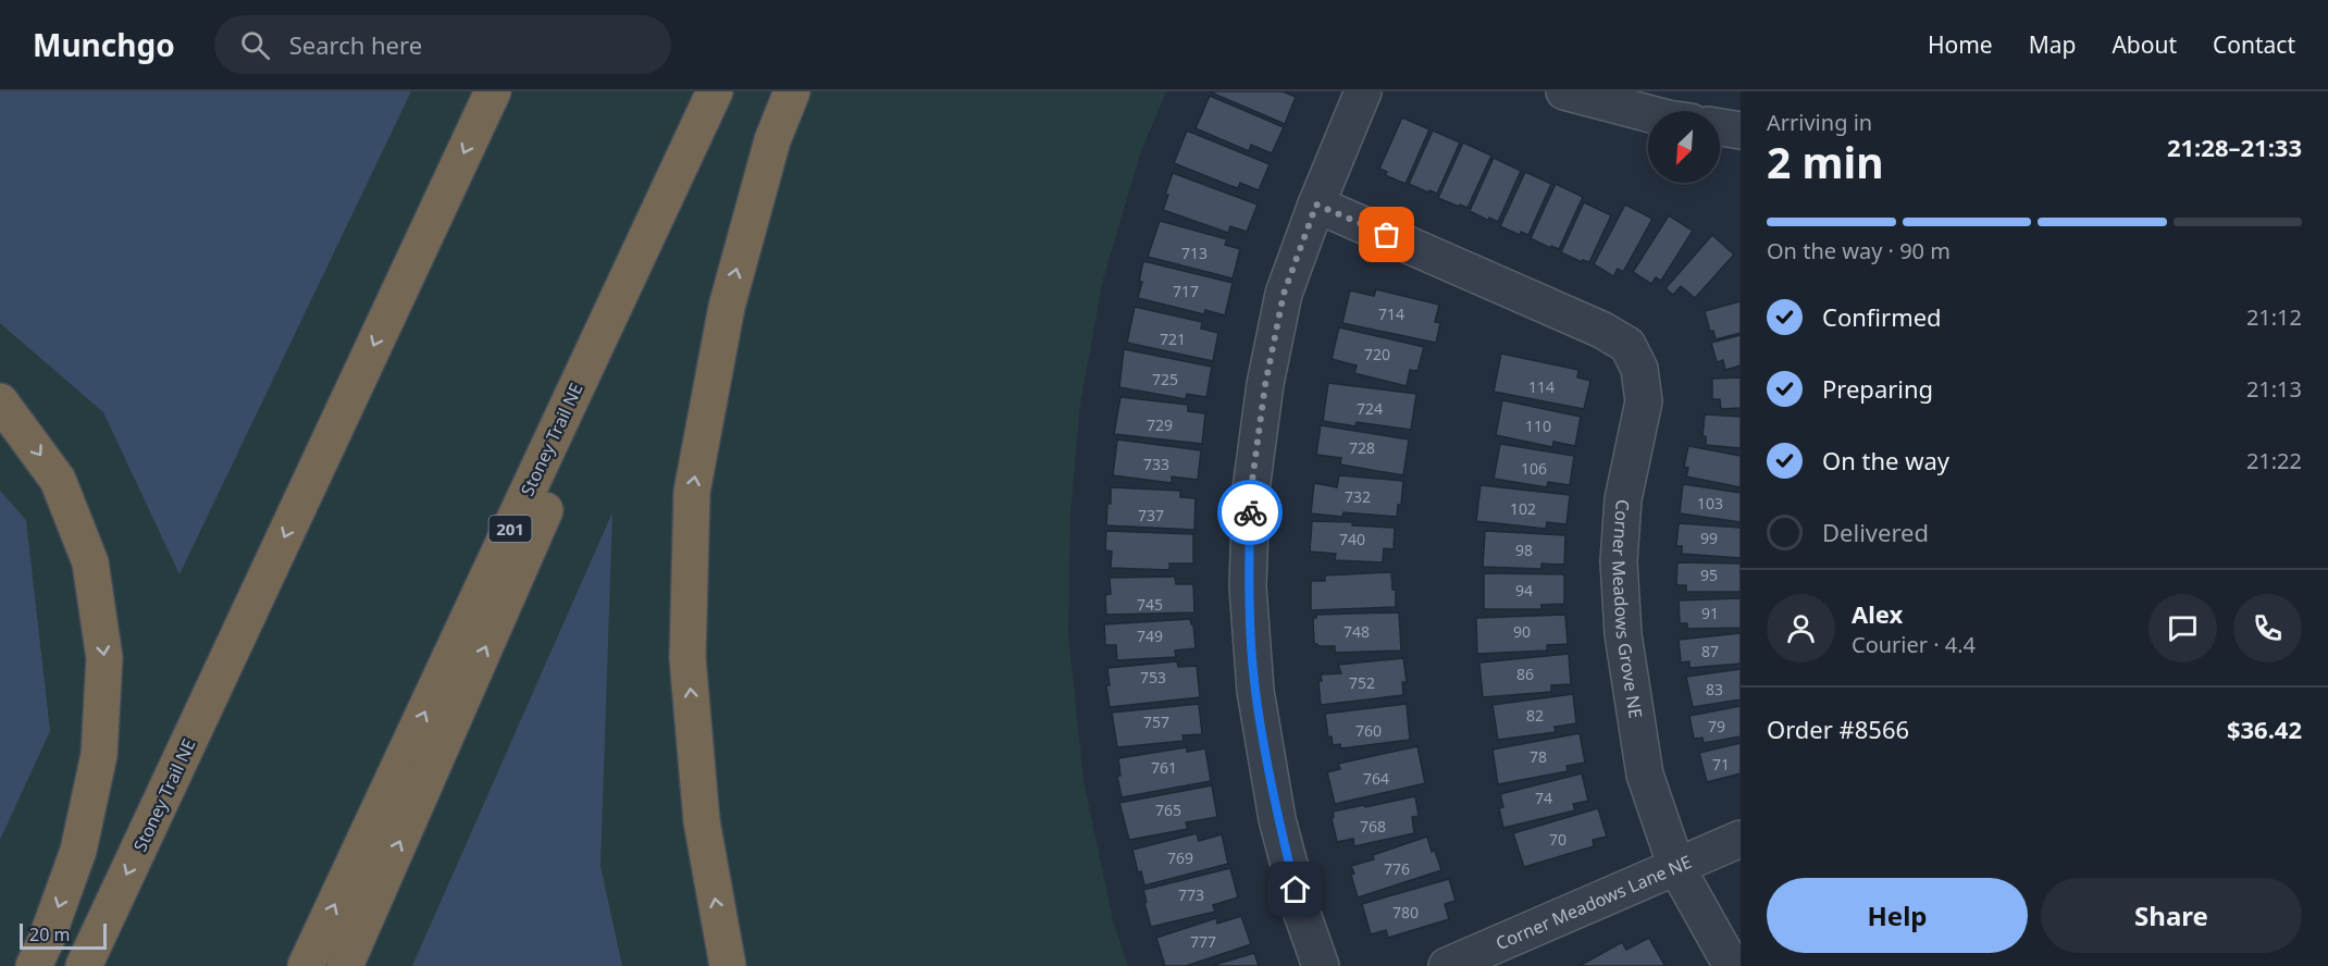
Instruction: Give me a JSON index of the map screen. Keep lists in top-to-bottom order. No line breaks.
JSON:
{"streets":{"highway":["Stoney Trail NE","201"],"street":["Corner Meadows Grove NE","Corner Meadows Lane NE"]},"crossings":[["Corner Meadows Grove NE","Corner Meadows Lane NE"]],"house_numbers":["713","717","714","721","720","725","114","724","729","110","728","733","106","732","103","102","737","99","740","98","95","94","745","91","748","90","749","87","86","753","752","83","82","757","79","760","78","71","761","764","74","765","768","70","769","776","773","780","777"],"scale_bar":"20 m","north":"bottom left","page":{"header":"Munchgo","search":"Search here","nav":["Home","Map","About","Contact"],"heading":["2 min","Arriving in","21:28–21:33"],"panel":["Alex","Courier · 4.4","Order #8566","$36.42"],"bar":"On the way · 90 m","list":[["Confirmed","21:12"],["Preparing","21:13"],["On the way","21:22"],"Delivered"],"buttons":["Help","Share"],"scale":"20 m"}}
